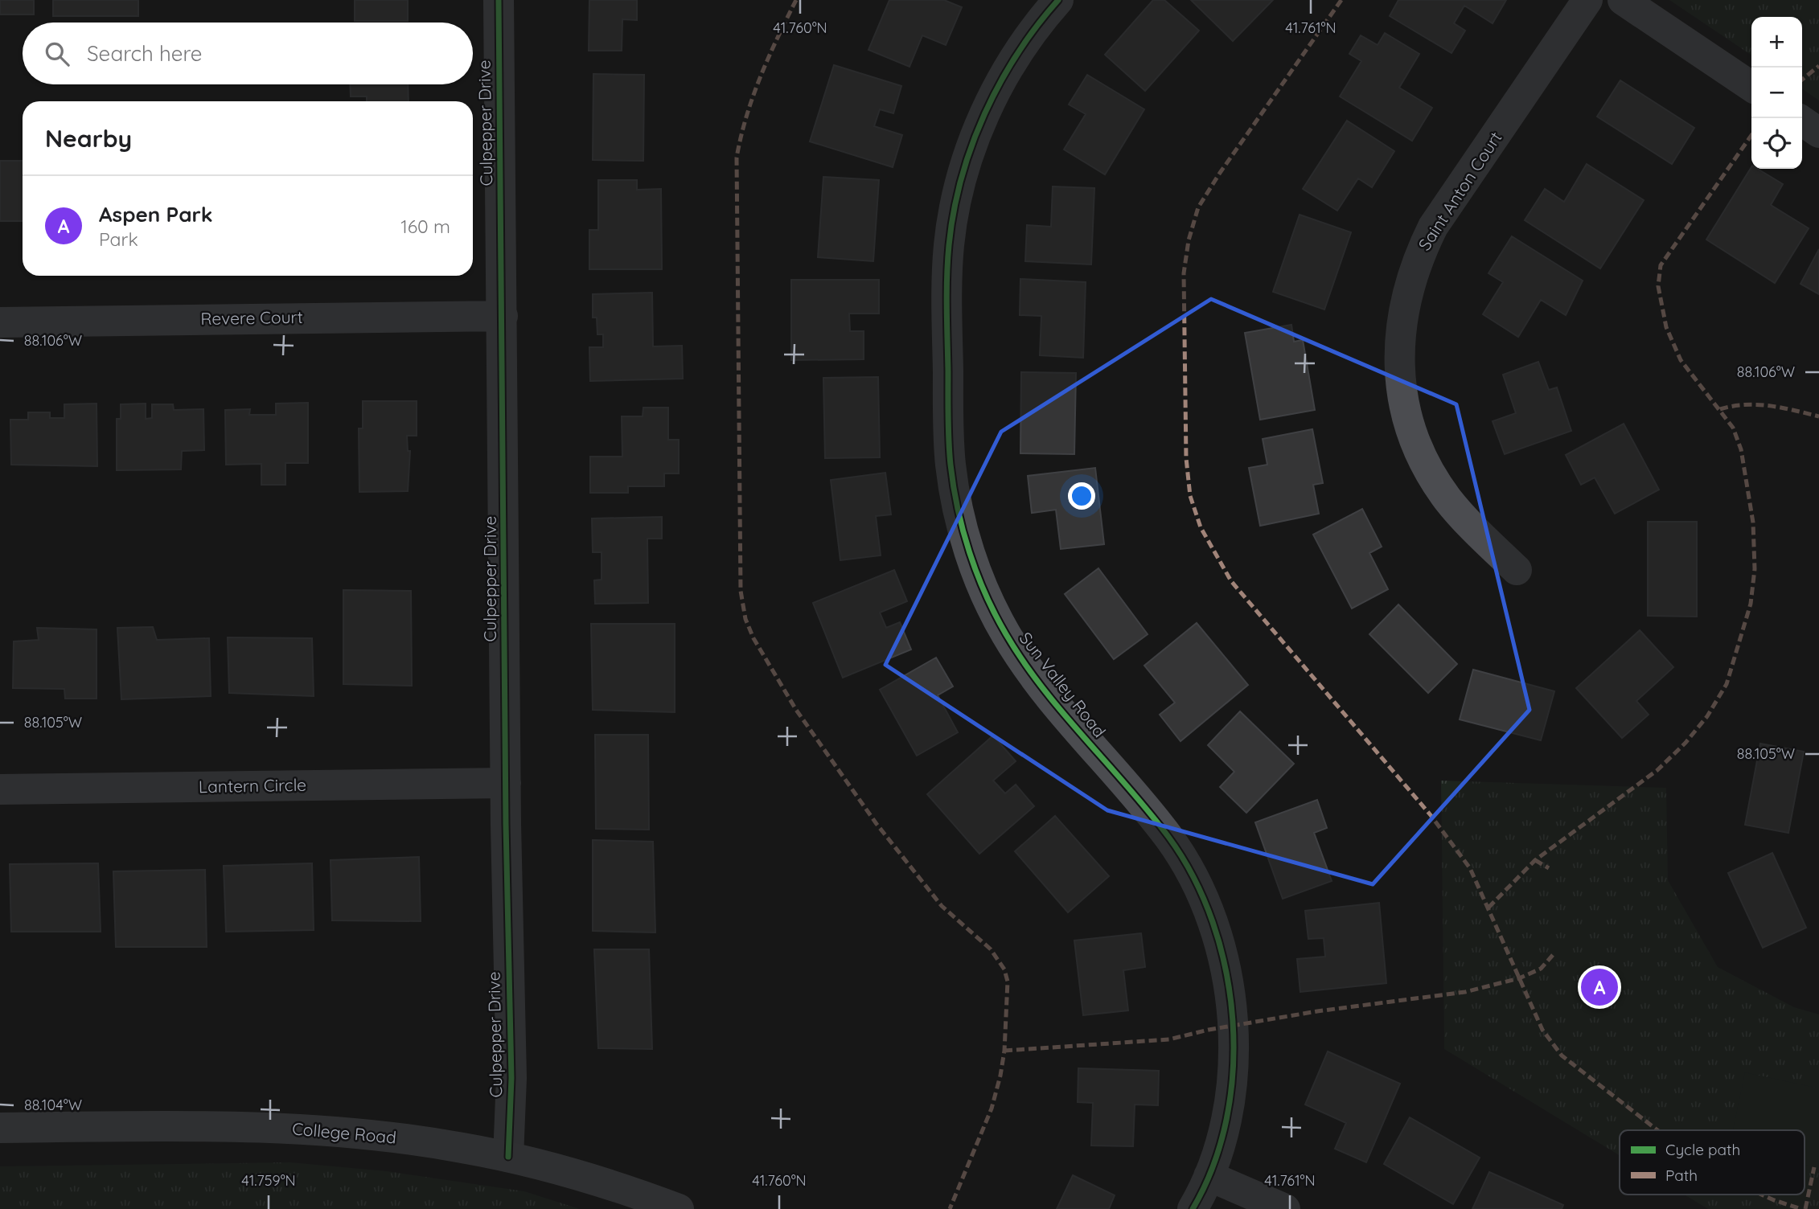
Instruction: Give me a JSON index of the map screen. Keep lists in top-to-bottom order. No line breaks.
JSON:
{"streets":{"main road":["College Road"],"street":["Culpepper Drive","Saint Anton Court","Revere Court","Sun Valley Road","Lantern Circle"]},"crossings":[["Culpepper Drive","Revere Court"],["Culpepper Drive","Lantern Circle"],["Culpepper Drive","College Road"]],"legend":["Cycle path","Path"],"page":{"map_buttons":["+","−"],"search":"Search here","heading":"Nearby","list":[{"mark":"A","name":"Aspen Park","note":"Park","value":"160 m"}],"pins":"A"},"coordinates":["41.760°N","41.761°N","88.106°W","88.105°W","88.104°W","41.759°N"]}
